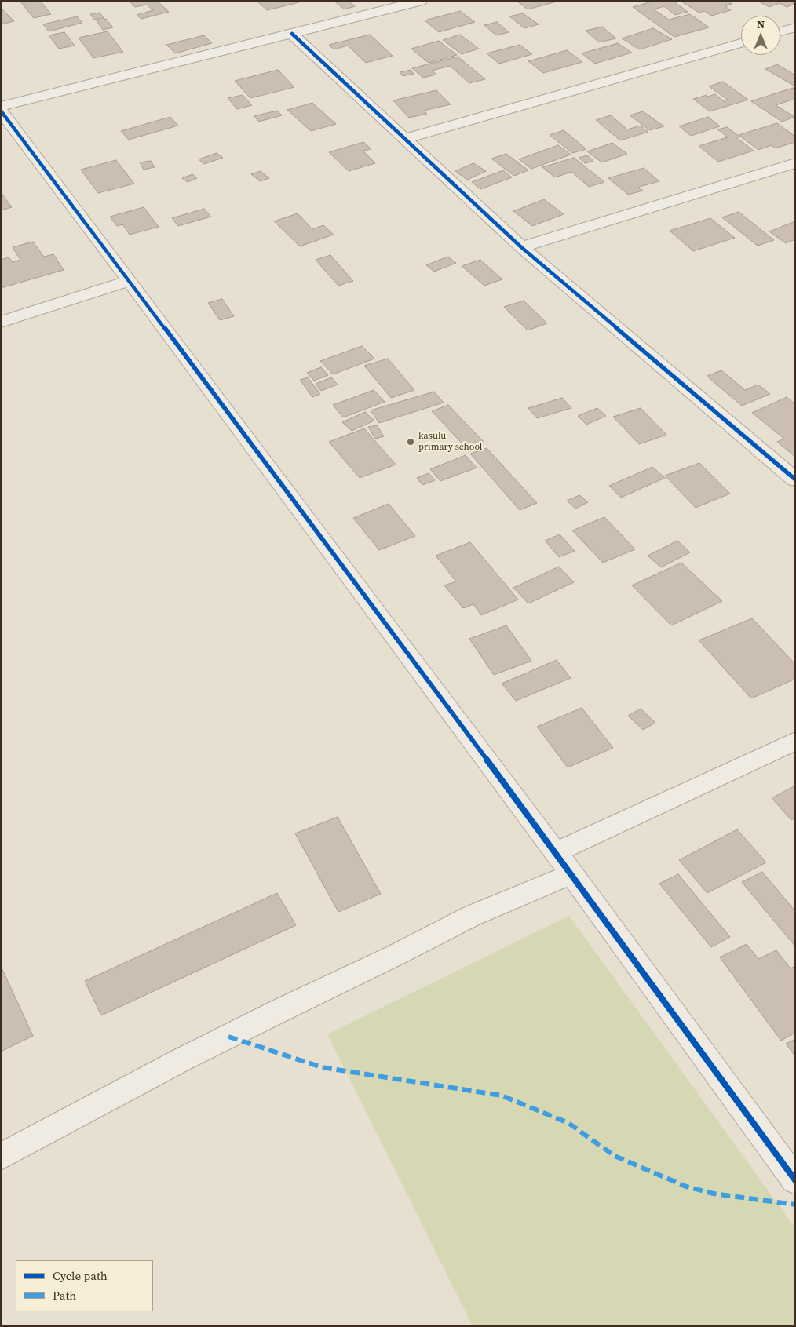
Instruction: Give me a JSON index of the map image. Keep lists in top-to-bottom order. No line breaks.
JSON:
{"places":["kasulu primary school"],"legend":["Cycle path","Path"],"north":"top"}
